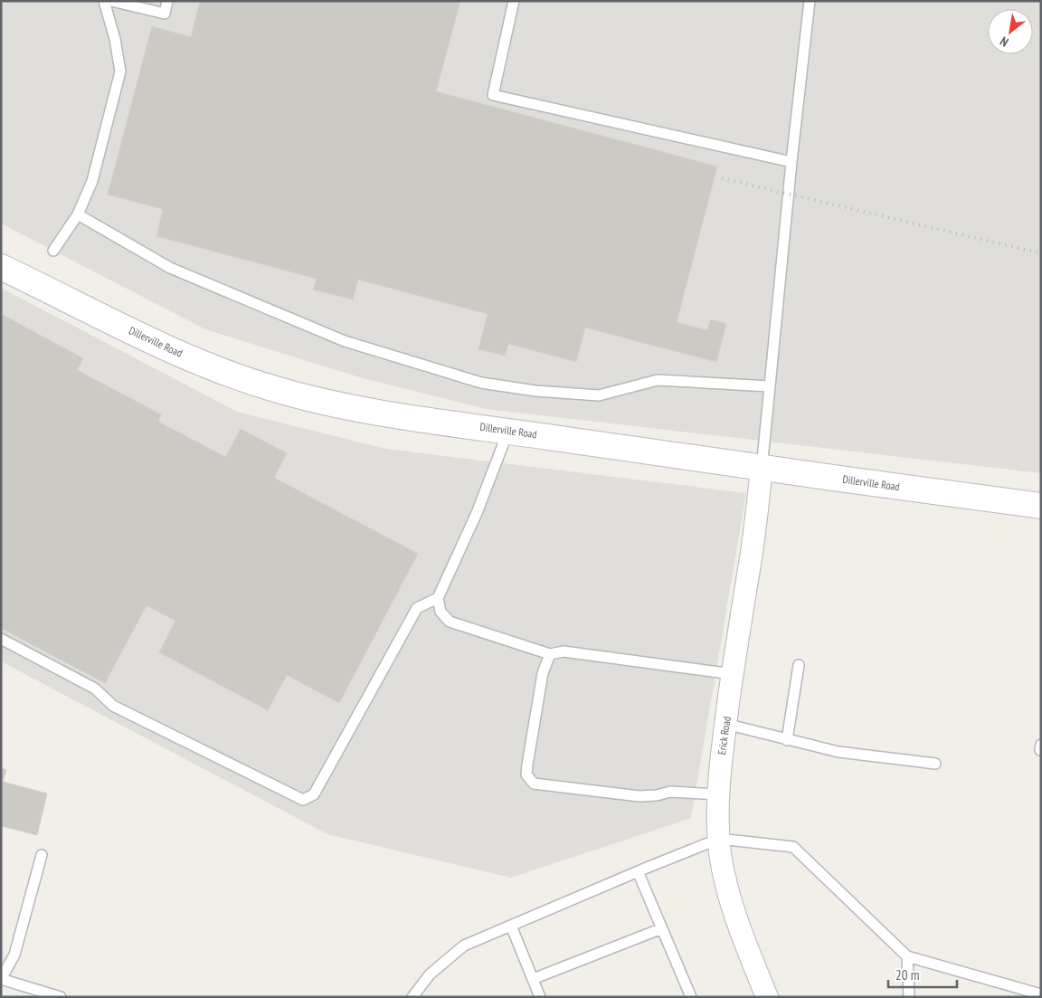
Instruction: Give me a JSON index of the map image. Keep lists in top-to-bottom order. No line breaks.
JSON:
{"streets":{"main road":["Dillerville Road"],"street":["Erick Road"]},"crossings":[["Dillerville Road","Erick Road"]],"scale_bar":"20 m","north":"bottom left"}
